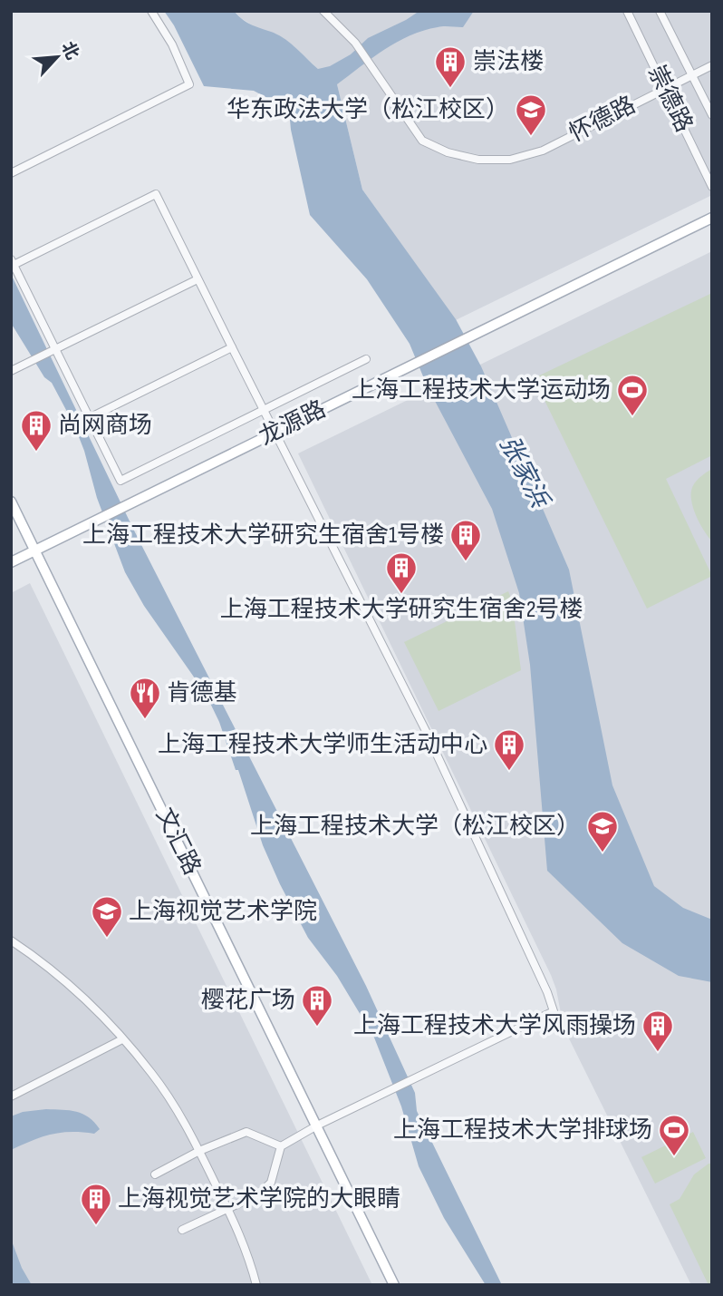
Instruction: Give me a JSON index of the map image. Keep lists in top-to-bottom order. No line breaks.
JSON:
{"streets":{"main road":["龙源路","文汇路"],"street":["崇德路","怀德路"]},"crossings":[["崇德路","怀德路"],["龙源路","文汇路"]],"water":["张家浜"],"places":{"building":["崇法楼","尚网商场","上海工程技术大学研究生宿舍1号楼","上海工程技术大学研究生宿舍2号楼","上海工程技术大学师生活动中心","樱花广场","上海工程技术大学风雨操场","上海视觉艺术学院的大眼睛"],"school or university":["华东政法大学（松江校区）","上海工程技术大学（松江校区）","上海视觉艺术学院"],"sports":["上海工程技术大学运动场","上海工程技术大学排球场"],"restaurant":["肯德基"]},"north":"top right"}
